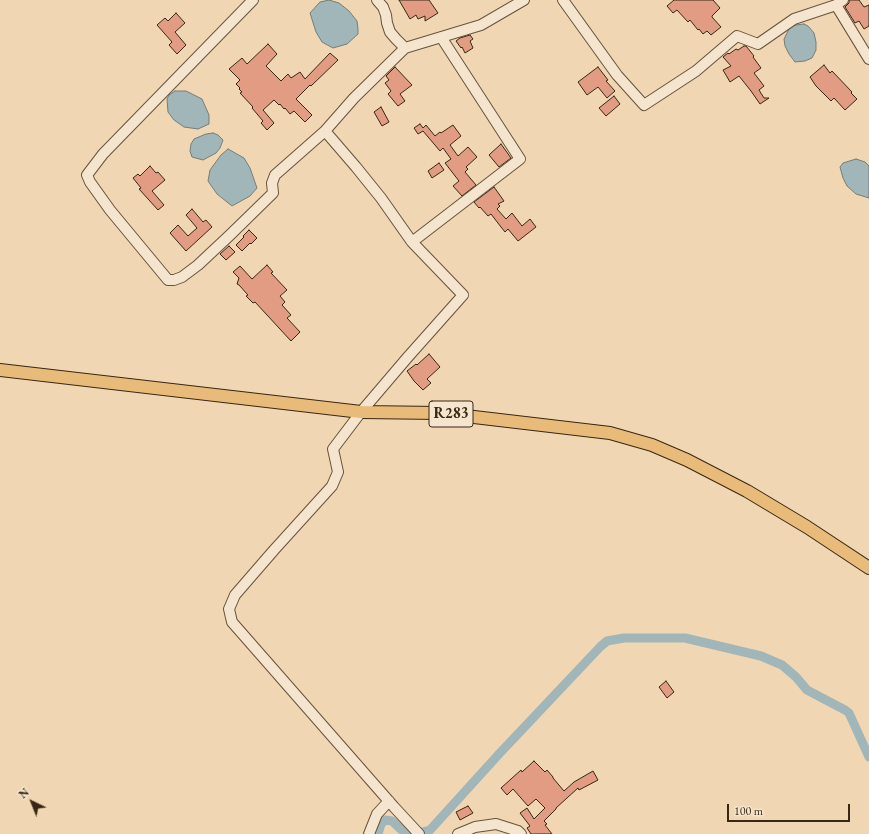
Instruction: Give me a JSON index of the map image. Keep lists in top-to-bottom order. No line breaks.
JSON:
{"streets":{"main road":["R283"]},"scale_bar":"100 m","north":"top left"}
